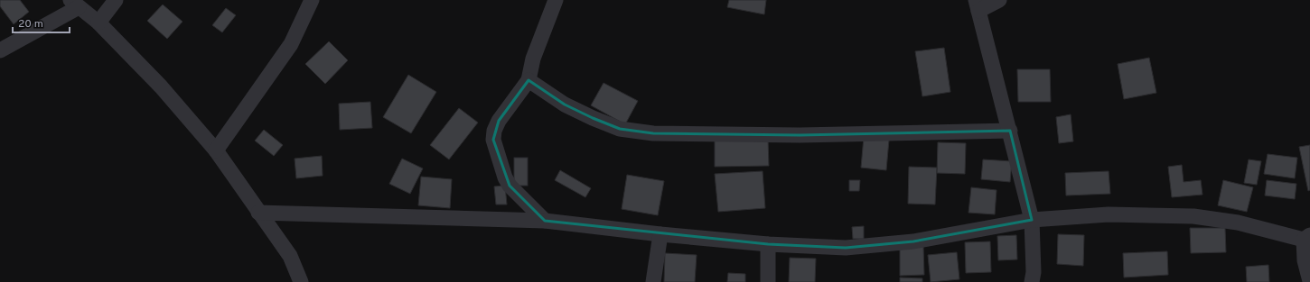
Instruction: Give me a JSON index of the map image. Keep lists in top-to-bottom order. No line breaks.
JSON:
{"scale_bar":"20 m"}
